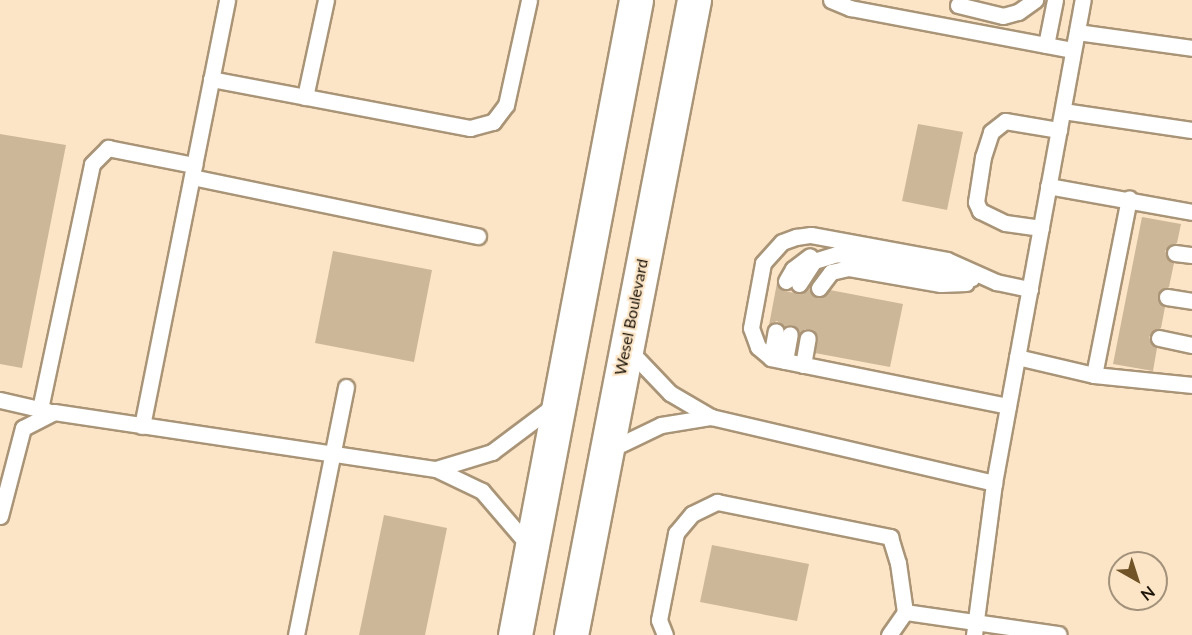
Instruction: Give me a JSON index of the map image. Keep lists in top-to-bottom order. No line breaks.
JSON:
{"streets":{"main road":["Wesel Boulevard"]},"north":"bottom right"}
